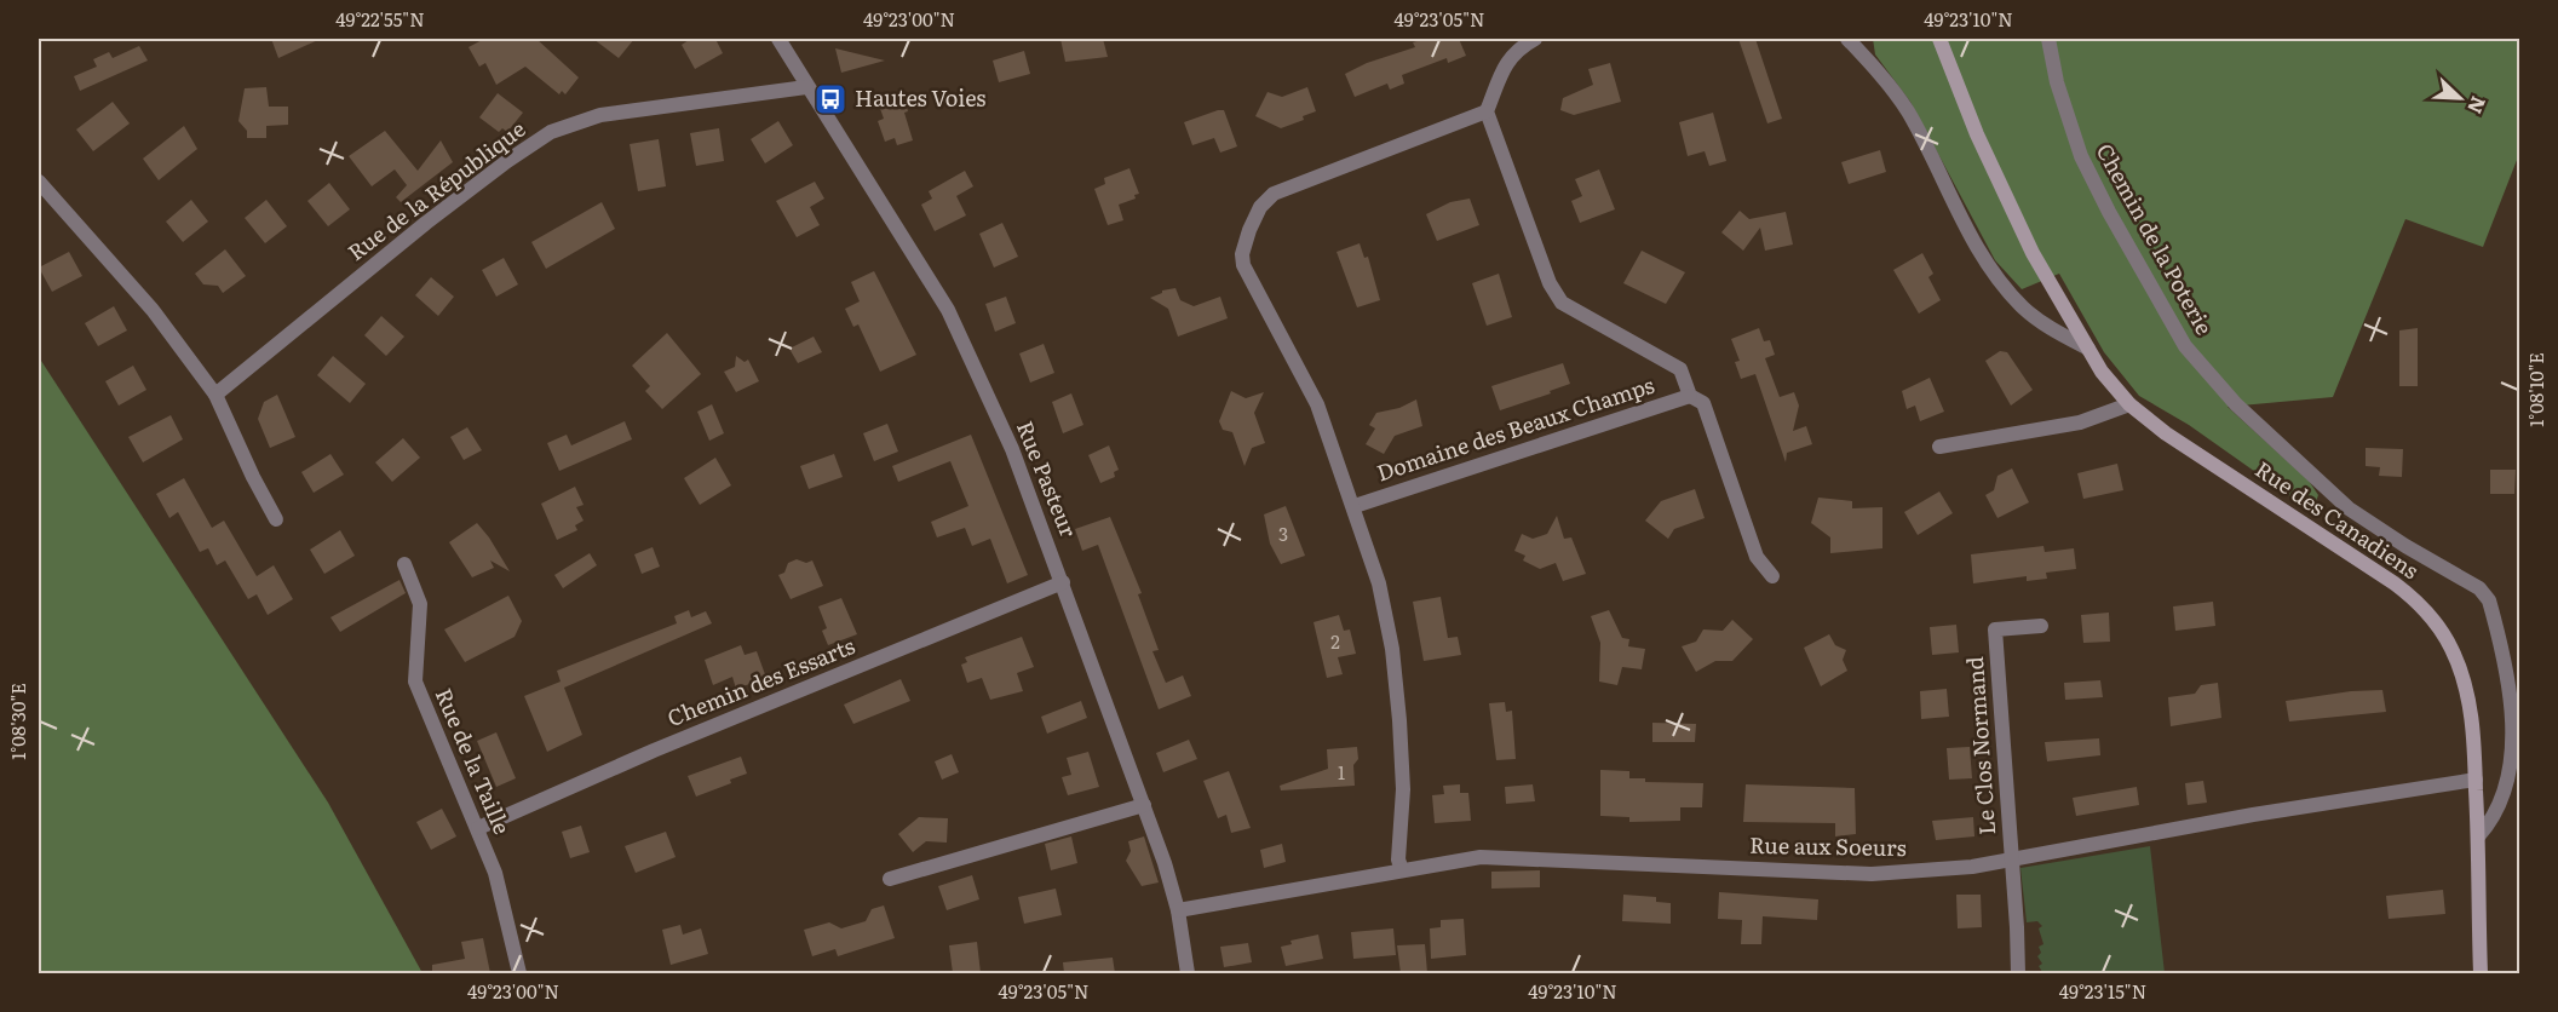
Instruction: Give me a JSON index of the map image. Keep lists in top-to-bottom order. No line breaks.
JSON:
{"streets":{"main road":["Rue des Canadiens"],"street":["Rue de la République","Chemin de la Poterie","Domaine des Beaux Champs","Rue Pasteur","Chemin des Essarts","Le Clos Normand","Rue de la Taille","Rue aux Soeurs"]},"crossings":[["Rue de la République","Rue Pasteur"],["Chemin de la Poterie","Rue des Canadiens"],["Domaine des Beaux Champs","Rue aux Soeurs"],["Rue Pasteur","Chemin des Essarts"],["Rue Pasteur","Rue aux Soeurs"],["Rue des Canadiens","Rue aux Soeurs"],["Chemin des Essarts","Rue de la Taille"],["Le Clos Normand","Rue aux Soeurs"]],"places":{"bus stop":["Hautes Voies"]},"house_numbers":["3","2","1"],"north":"bottom right","coordinates":["49°22'55\"N","49°23'00\"N","49°23'05\"N","49°23'10\"N","1°08'10\"E","1°08'30\"E","49°23'15\"N"]}
